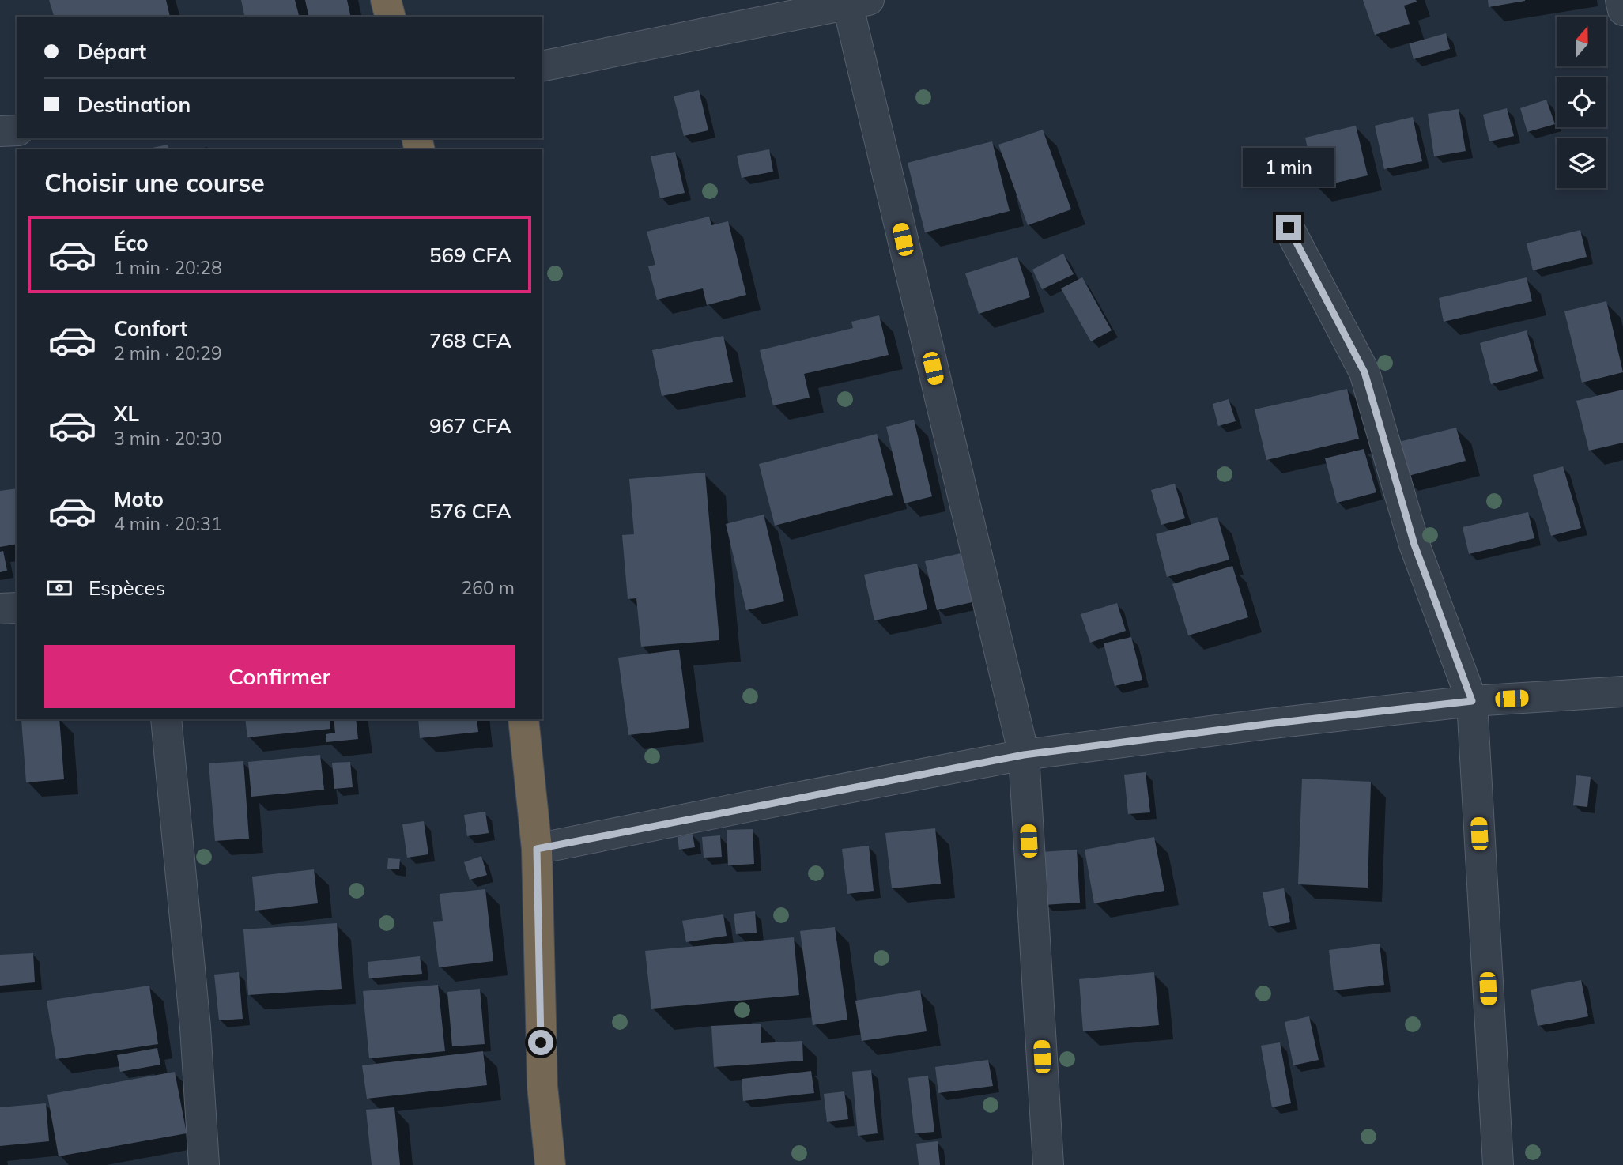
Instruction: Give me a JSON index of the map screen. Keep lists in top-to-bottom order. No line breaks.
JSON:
{"north":"top","page":{"banner":["Départ","Destination"],"bubble":"1 min","heading":"Choisir une course","list":[{"name":"Éco","note":"1 min · 20:28","value":"569 CFA"},{"name":"Confort","note":"2 min · 20:29","value":"768 CFA"},{"name":"XL","note":"3 min · 20:30","value":"967 CFA"},{"name":"Moto","note":"4 min · 20:31","value":"576 CFA"}],"pay":["Espèces","260 m"],"buttons":"Confirmer"}}
